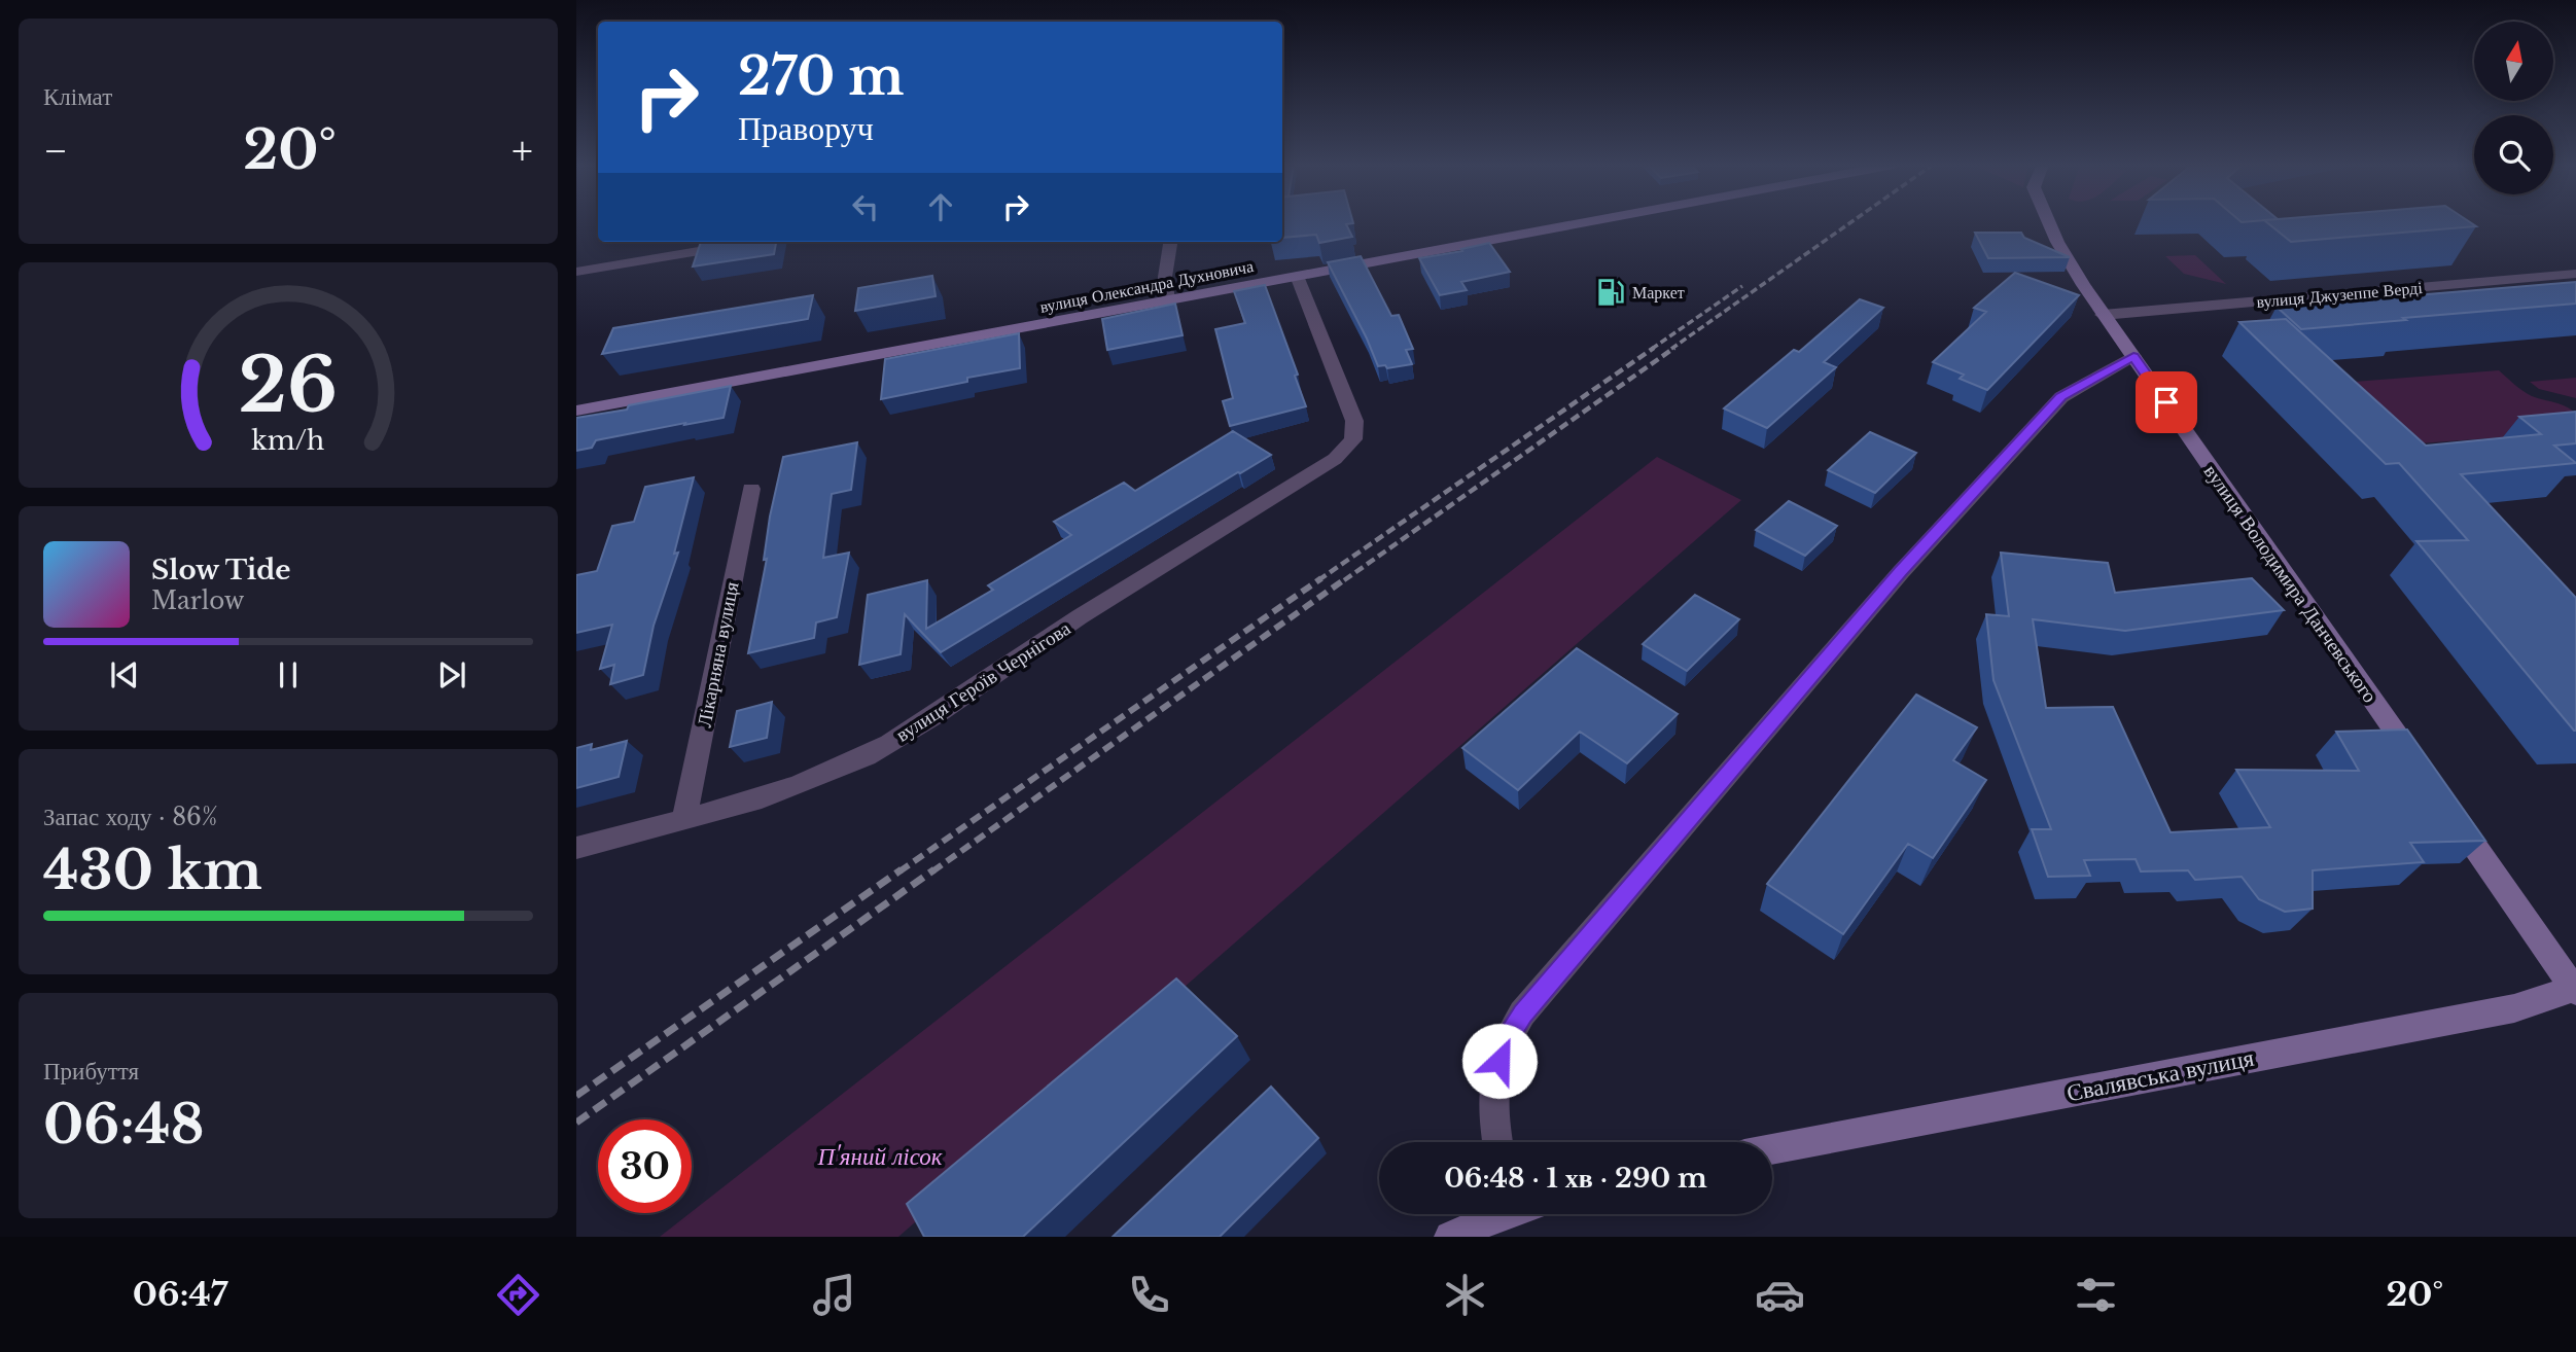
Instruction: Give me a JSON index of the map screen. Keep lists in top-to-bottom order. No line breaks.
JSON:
{"streets":{"street":["вулиця Олександра Духновича","вулиця Джузеппе Верді","вулиця Володимира Данчевського","Лікарняна вулиця","вулиця Героїв Чернігова","Свалявська вулиця"]},"crossings":[["вулиця Олександра Духновича","вулиця Героїв Чернігова"],["вулиця Джузеппе Верді","вулиця Володимира Данчевського"],["Лікарняна вулиця","вулиця Героїв Чернігова"]],"parks":["П'яний лісок"],"places":{"fuel station":["Маркет"]},"north":"top","page":{"tile":["Клімат",["Запас ходу · 86%","430 km"],["Прибуття","06:48"]],"turn":["270 m","Праворуч"],"heat":["−","20°","+"],"song":["Slow Tide","Marlow"],"limit":"30","trip":"06:48 · 1 хв · 290 m","tabs":["06:47","20°"],"gauge":["26","km/h"]}}
